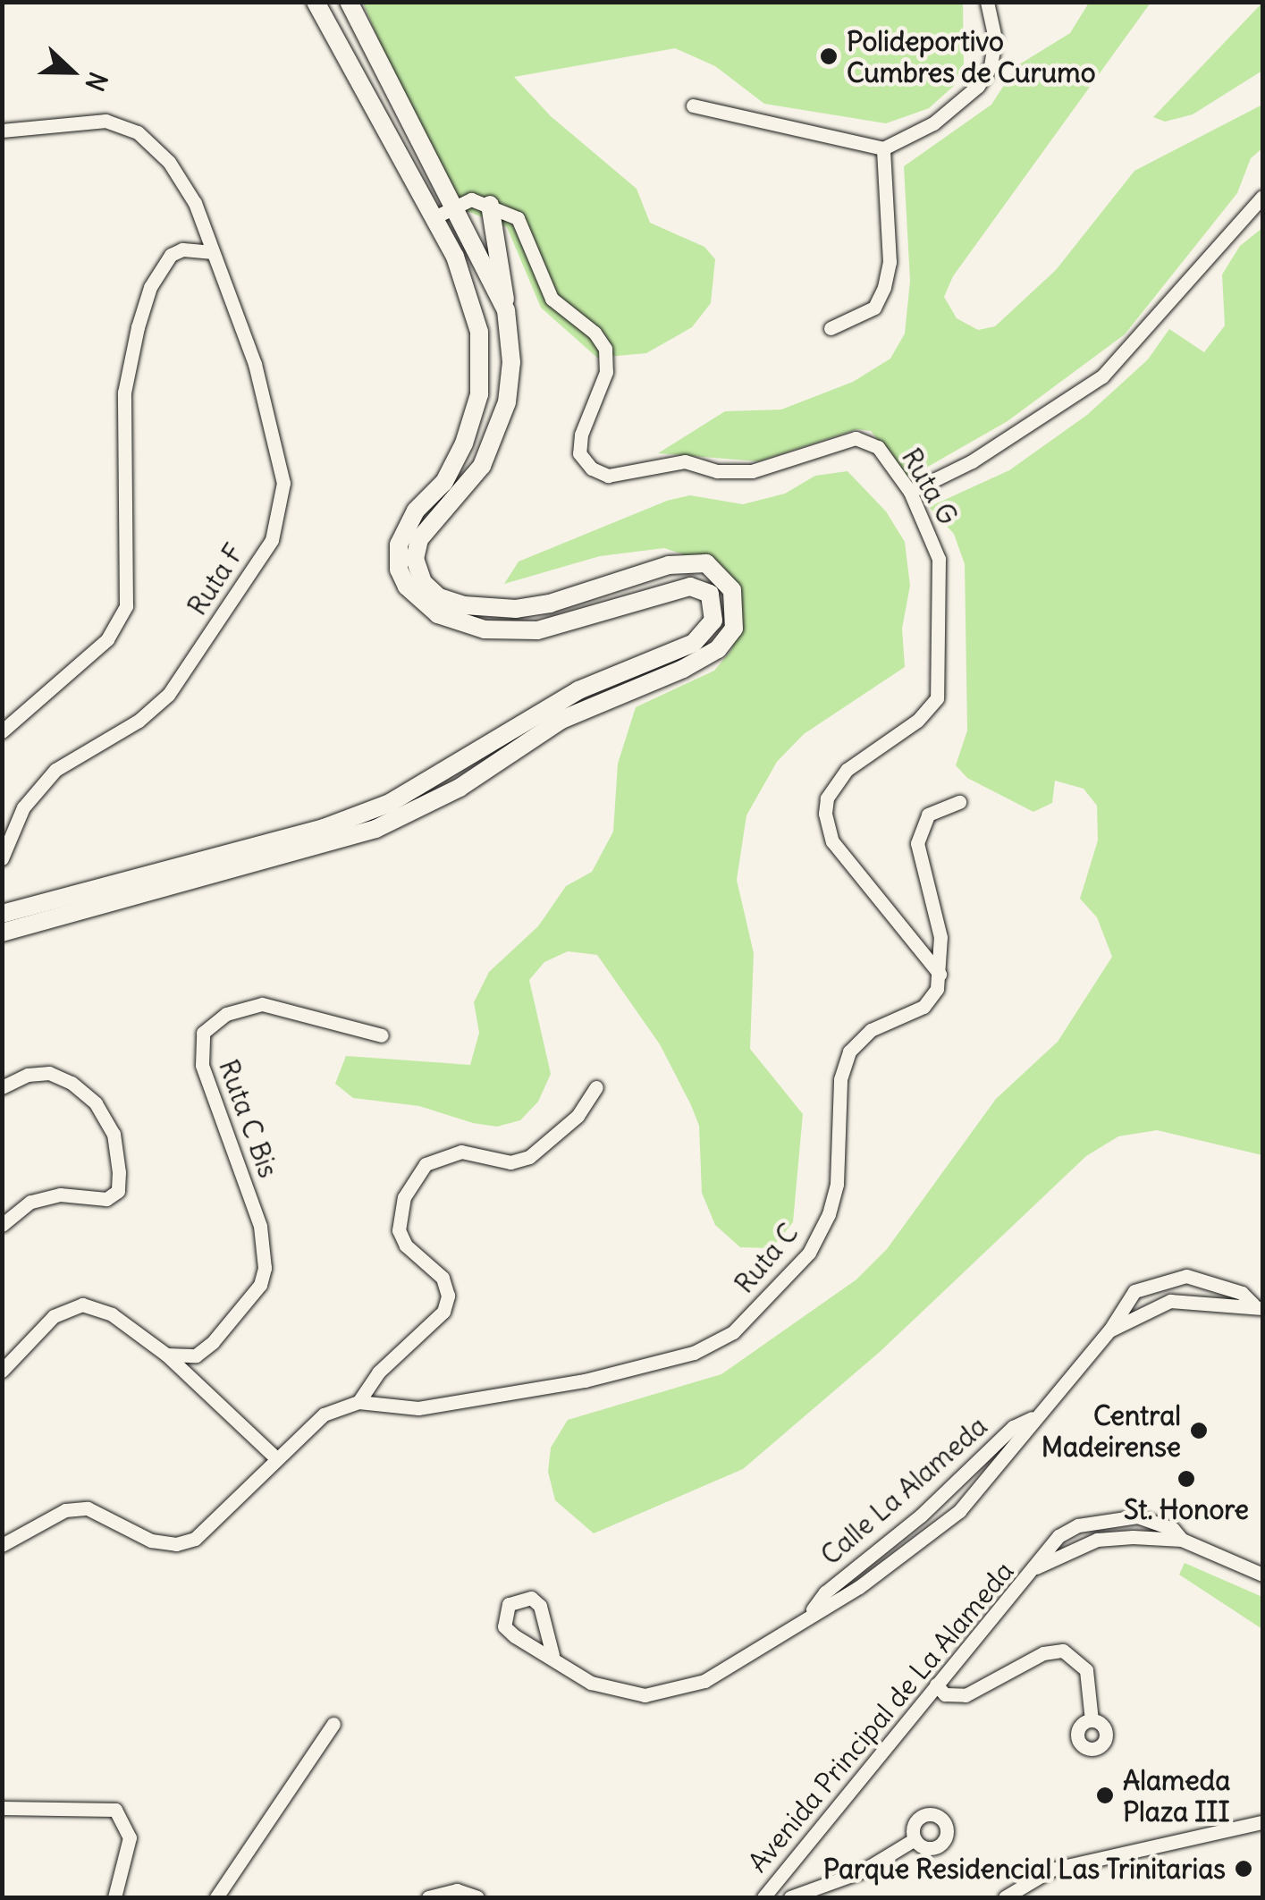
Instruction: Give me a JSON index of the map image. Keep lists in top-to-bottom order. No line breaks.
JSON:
{"streets":{"street":["Ruta G","Ruta F","Ruta C Bis","Ruta C","Calle La Alameda","Avenida Principal de La Alameda"]},"crossings":[["Ruta G","Ruta C"]],"places":["Polideportivo Cumbres de Curumo","Central Madeirense","St. Honore","Alameda Plaza III","Parque Residencial Las Trinitarias"],"north":"right"}
